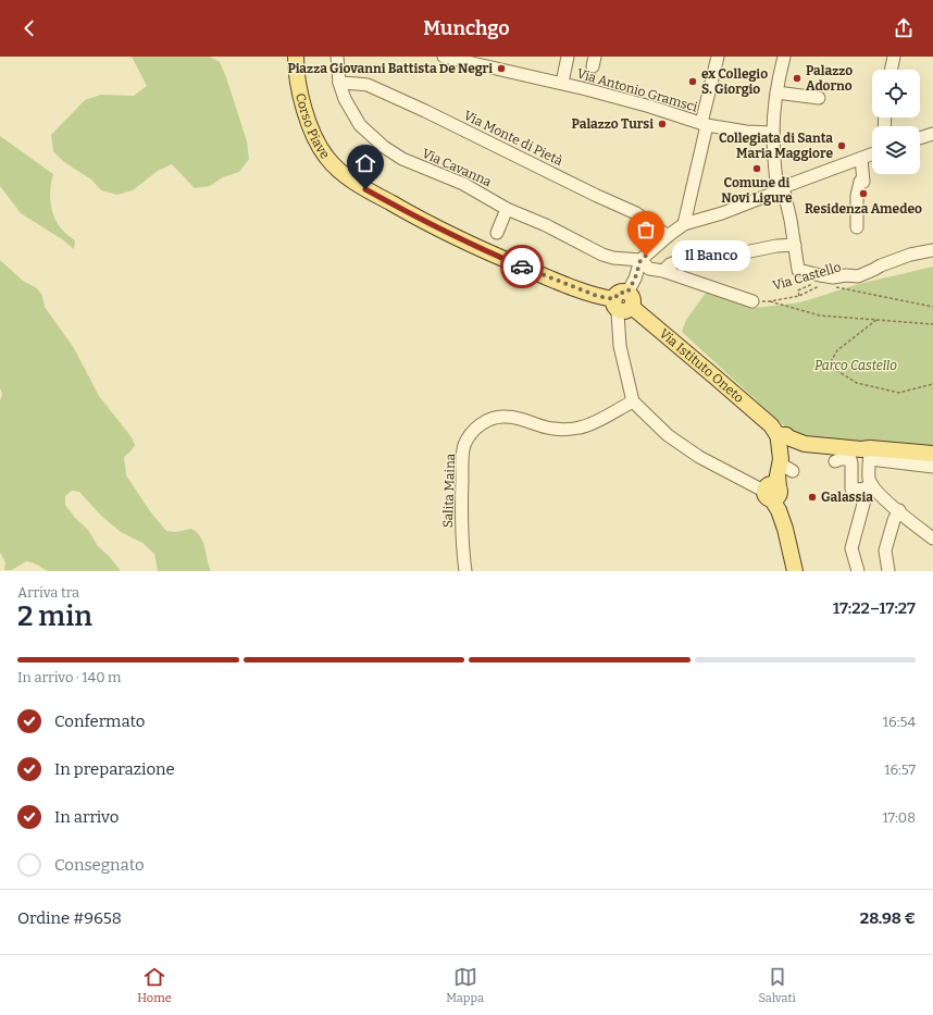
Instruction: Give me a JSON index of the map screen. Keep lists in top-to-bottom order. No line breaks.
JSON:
{"streets":{"main road":["Corso Piave","Via Istituto Oneto"],"street":["Via Antonio Gramsci","Via Monte di Pietà","Via Cavanna","Via Castello","Salita Maina"]},"crossings":[["Corso Piave","Via Istituto Oneto"],["Via Monte di Pietà","Via Cavanna"]],"parks":["Parco Castello"],"places":["Piazza Giovanni Battista De Negri","Palazzo Adorno","ex Collegio S. Giorgio","Palazzo Tursi","Collegiata di Santa Maria Maggiore","Comune di Novi Ligure","Residenza Amedeo","Il Banco","Galassia"],"page":{"header":"Munchgo","bubble":"Il Banco","heading":["2 min","Arriva tra","17:22–17:27"],"panel":["Ordine #9658","28.98 €"],"bar":"In arrivo · 140 m","list":[["Confermato","16:54"],["In preparazione","16:57"],["In arrivo","17:08"],"Consegnato"],"tabs":["Home","Mappa","Salvati"]}}
